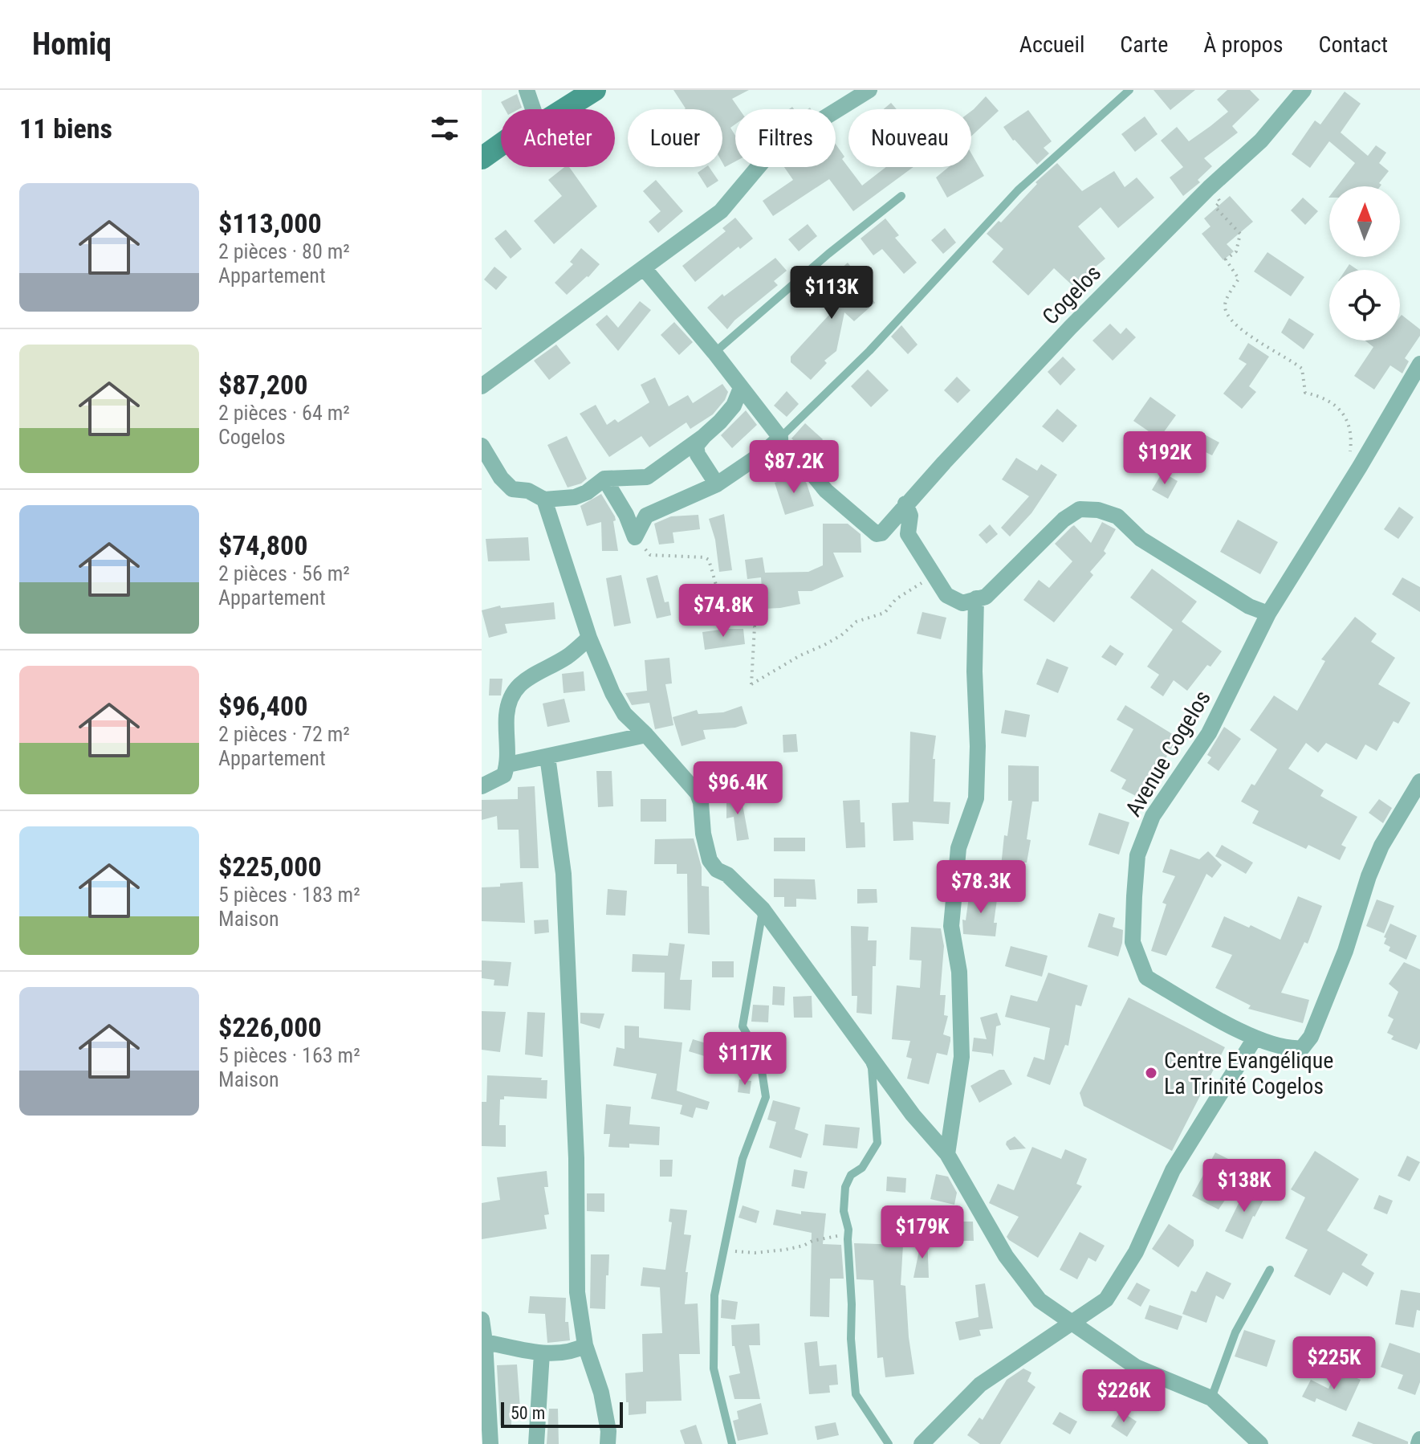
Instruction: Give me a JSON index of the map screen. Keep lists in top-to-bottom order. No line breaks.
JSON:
{"streets":{"street":["Cogelos","Avenue Cogelos"]},"places":["Centre Evangélique La Trinité Cogelos"],"scale_bar":"50 m","north":"top","page":{"header":"Homiq","nav":["Accueil","Carte","À propos","Contact"],"heading":"11 biens","chip":["Acheter","Louer","Filtres","Nouveau"],"list":[{"name":"$113,000","note":"2 pièces · 80 m² · Appartement"},{"name":"$87,200","note":"2 pièces · 64 m² · Cogelos"},{"name":"$74,800","note":"2 pièces · 56 m² · Appartement"},{"name":"$96,400","note":"2 pièces · 72 m² · Appartement"},{"name":"$225,000","note":"5 pièces · 183 m² · Maison"},{"name":"$226,000","note":"5 pièces · 163 m² · Maison"}],"price":["$113K","$192K","$87.2K","$74.8K","$96.4K","$78.3K","$117K","$138K","$179K","$225K","$226K"],"scale":"50 m"}}
